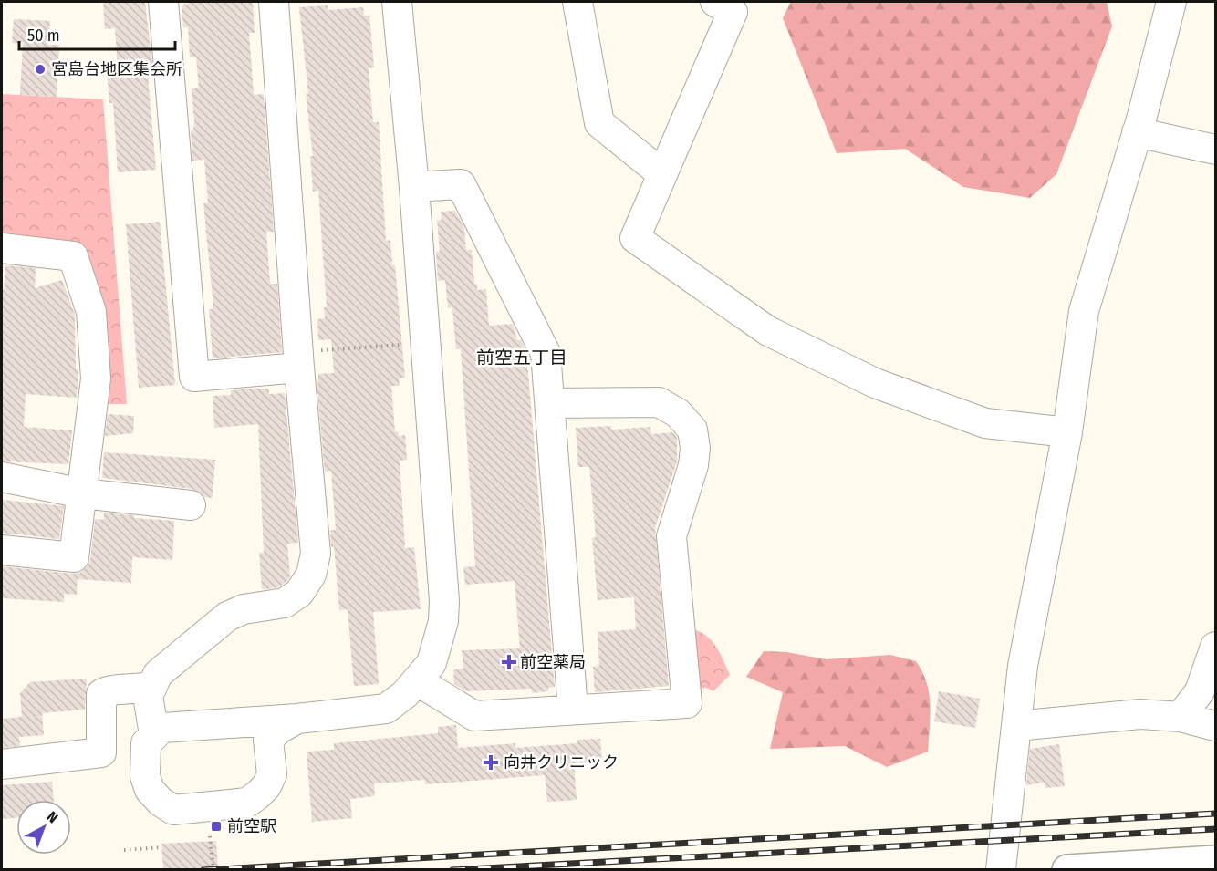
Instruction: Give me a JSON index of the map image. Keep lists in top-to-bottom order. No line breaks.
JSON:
{"districts":["前空五丁目"],"places":{"other":["宮島台地区集会所"],"health":["前空薬局","向井クリニック"],"transit":["前空駅"]},"scale_bar":"50 m","north":"top right"}
